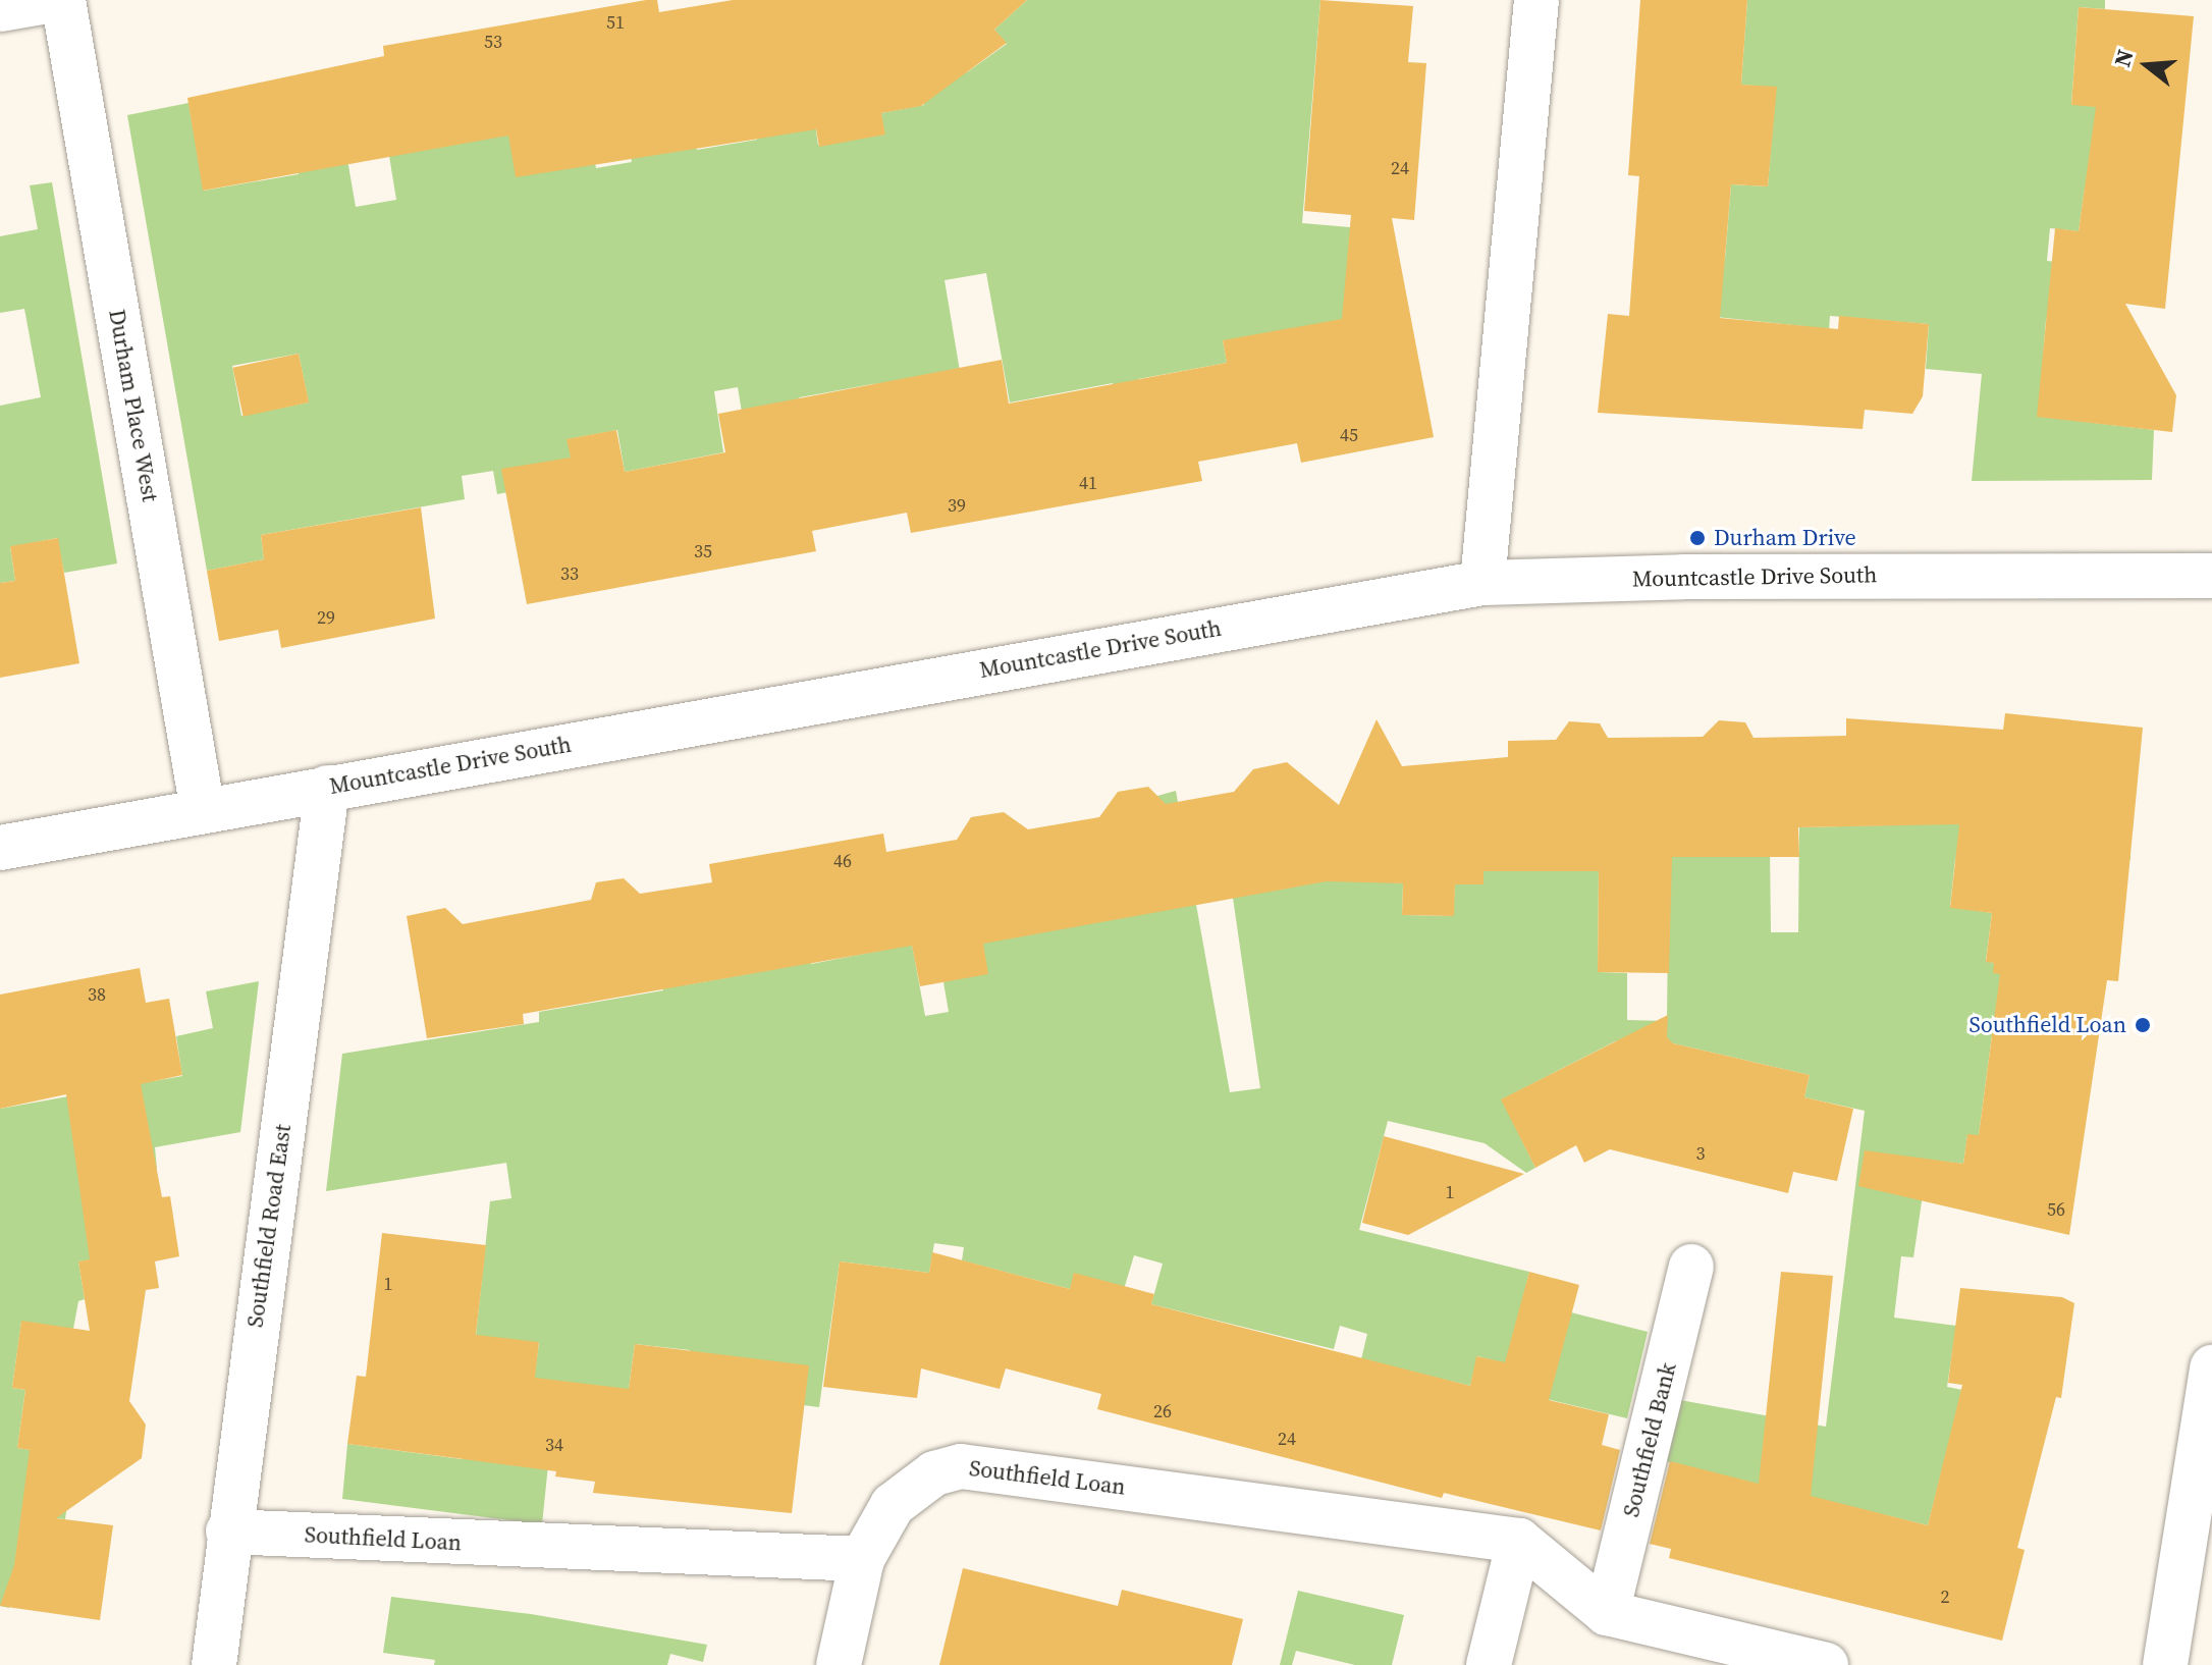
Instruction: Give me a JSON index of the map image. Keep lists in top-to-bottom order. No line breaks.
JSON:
{"streets":{"street":["Durham Place West","Mountcastle Drive South","Southfield Road East","Southfield Bank","Southfield Loan"]},"crossings":[["Durham Place West","Mountcastle Drive South"],["Mountcastle Drive South","Southfield Road East"],["Southfield Road East","Southfield Loan"]],"places":["Durham Drive","Southfield Loan"],"house_numbers":["51","53","24","45","41","39","35","33","29","46","38","3","1","56","1","26","24","34","2"],"north":"left"}
